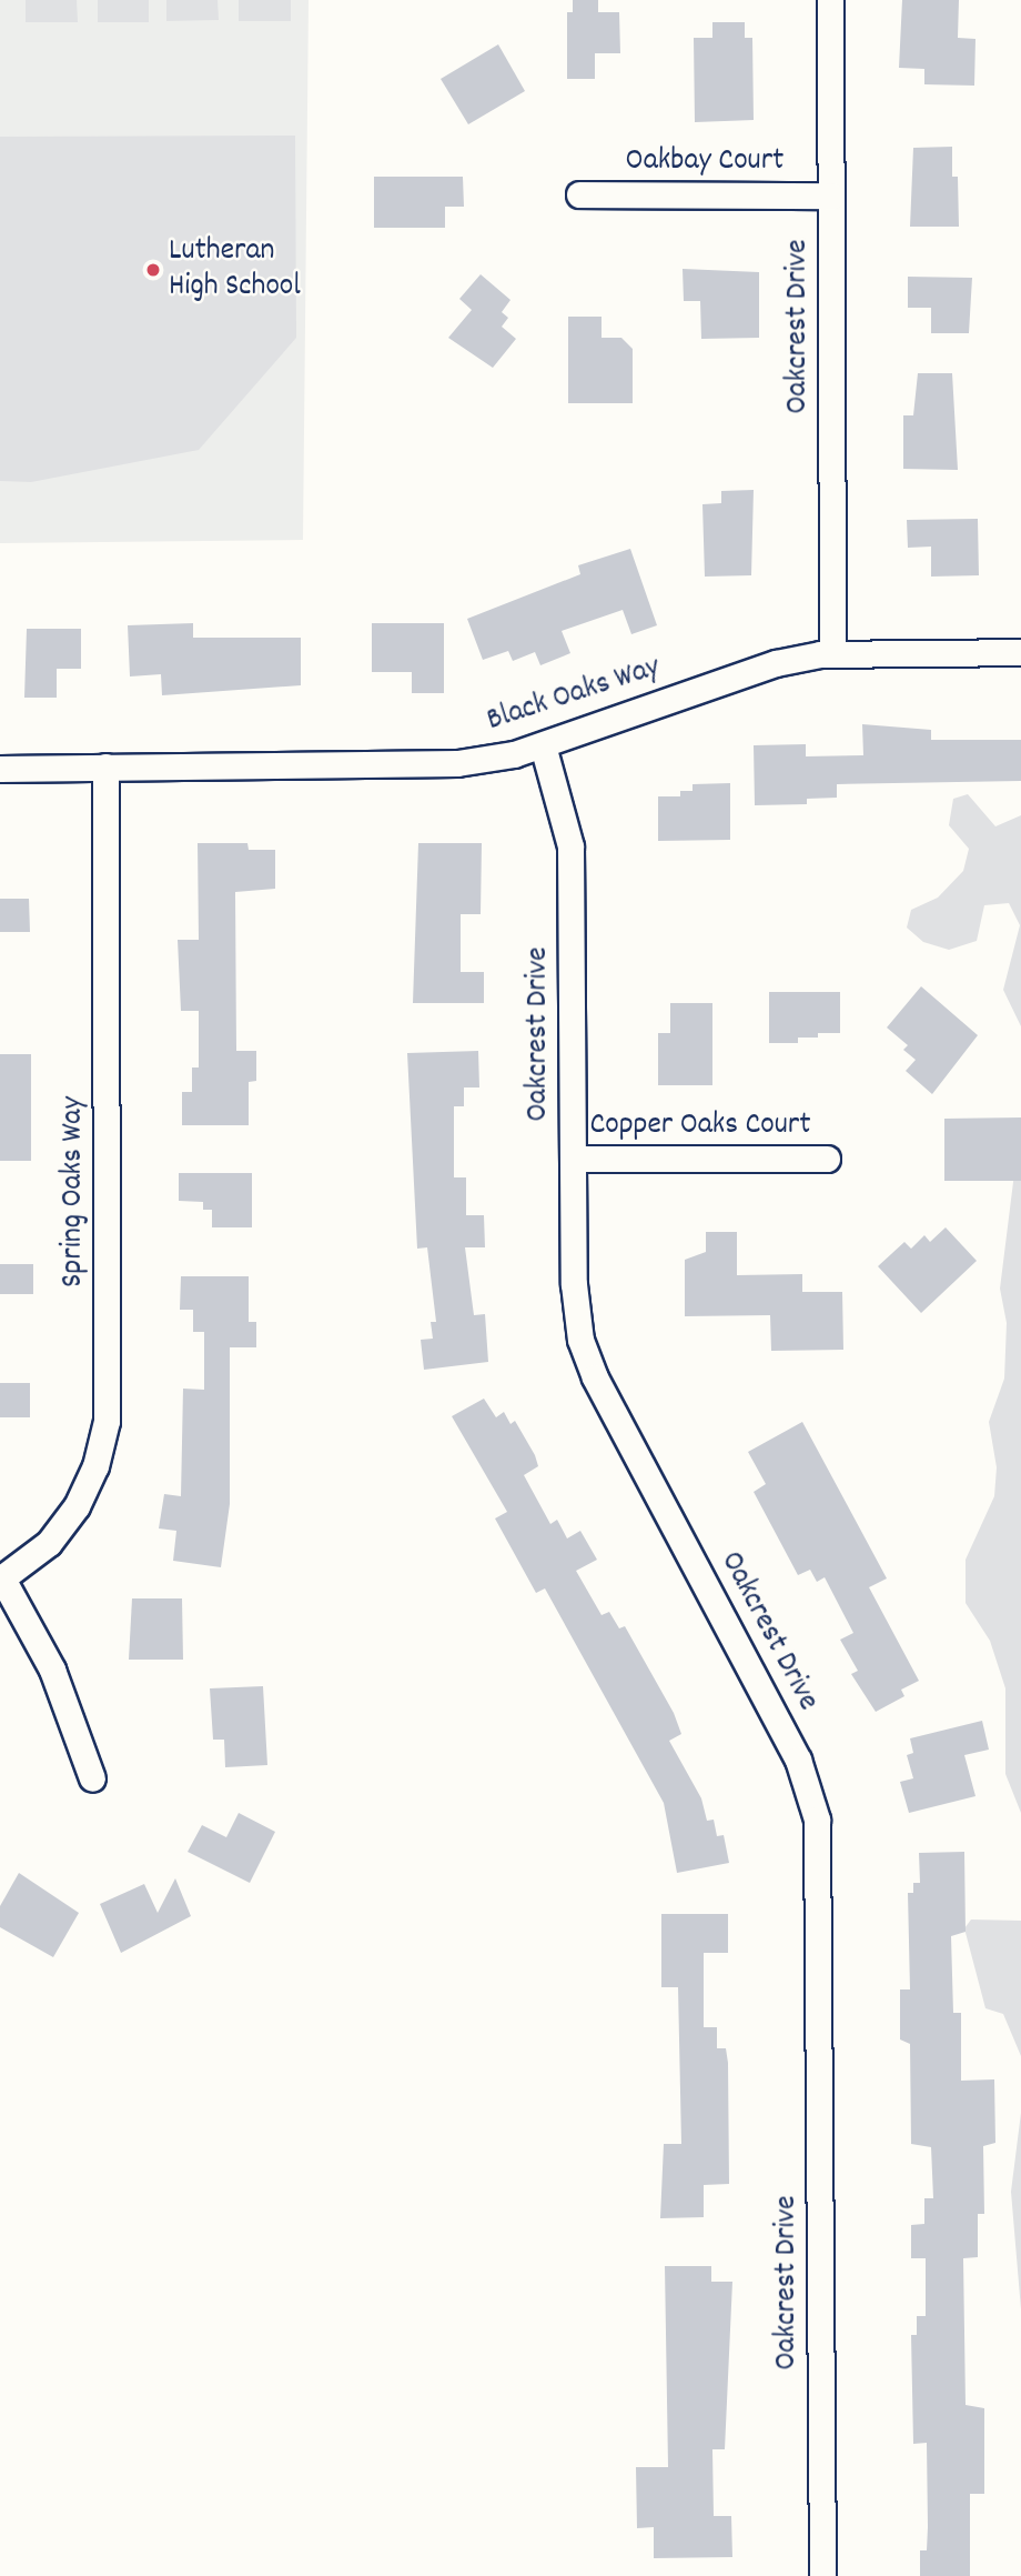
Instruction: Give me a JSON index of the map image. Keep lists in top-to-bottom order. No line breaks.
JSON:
{"streets":{"street":["Oakbay Court","Oakcrest Drive","Black Oaks Way","Copper Oaks Court","Spring Oaks Way"]},"crossings":[["Oakbay Court","Oakcrest Drive"],["Oakcrest Drive","Black Oaks Way"],["Oakcrest Drive","Copper Oaks Court"],["Black Oaks Way","Spring Oaks Way"]],"places":["Lutheran High School"]}
